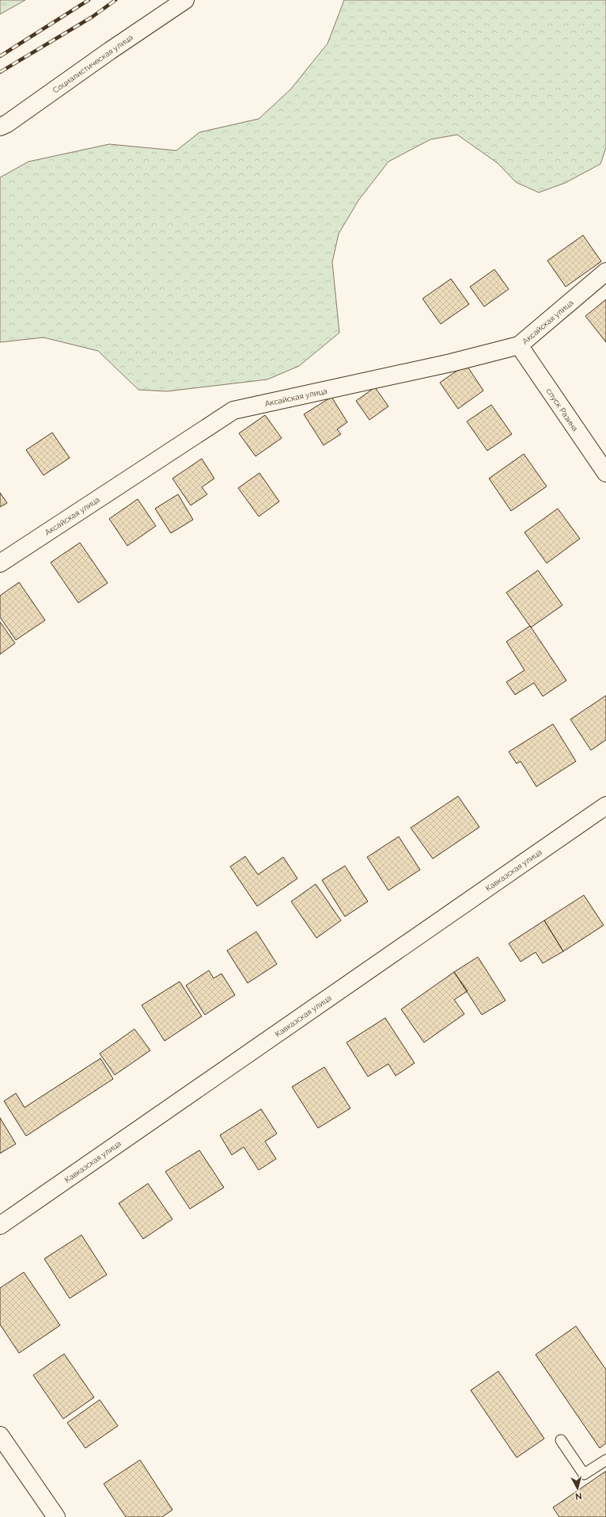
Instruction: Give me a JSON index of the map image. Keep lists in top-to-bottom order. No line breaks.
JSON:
{"streets":{"street":["Социалистическая улица","Аксайская улица","спуск Разина","Кавказская улица"]},"crossings":[["Аксайская улица","спуск Разина"]],"north":"bottom"}
